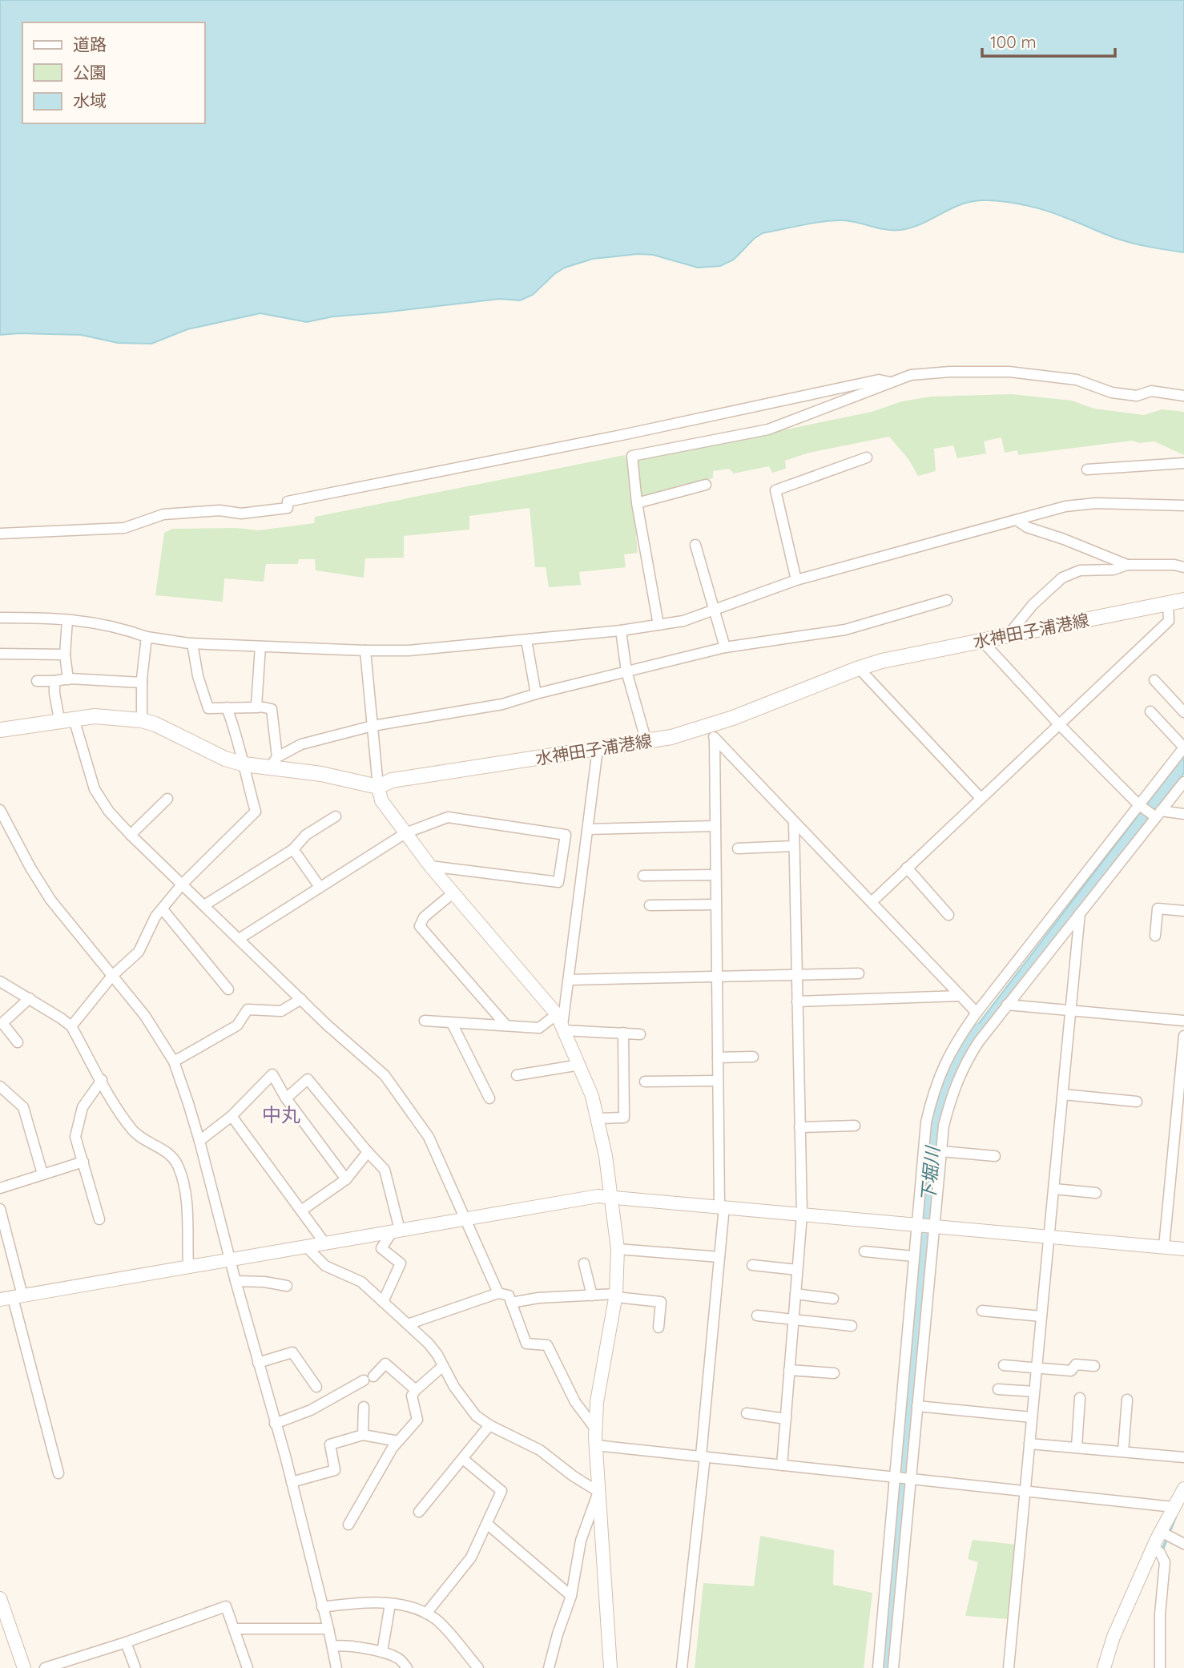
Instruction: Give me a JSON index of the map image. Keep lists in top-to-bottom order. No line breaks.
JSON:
{"streets":{"main road":["水神田子浦港線"]},"districts":["中丸"],"water":["下堀川"],"legend":["道路","公園","水域"],"scale_bar":"100 m"}
